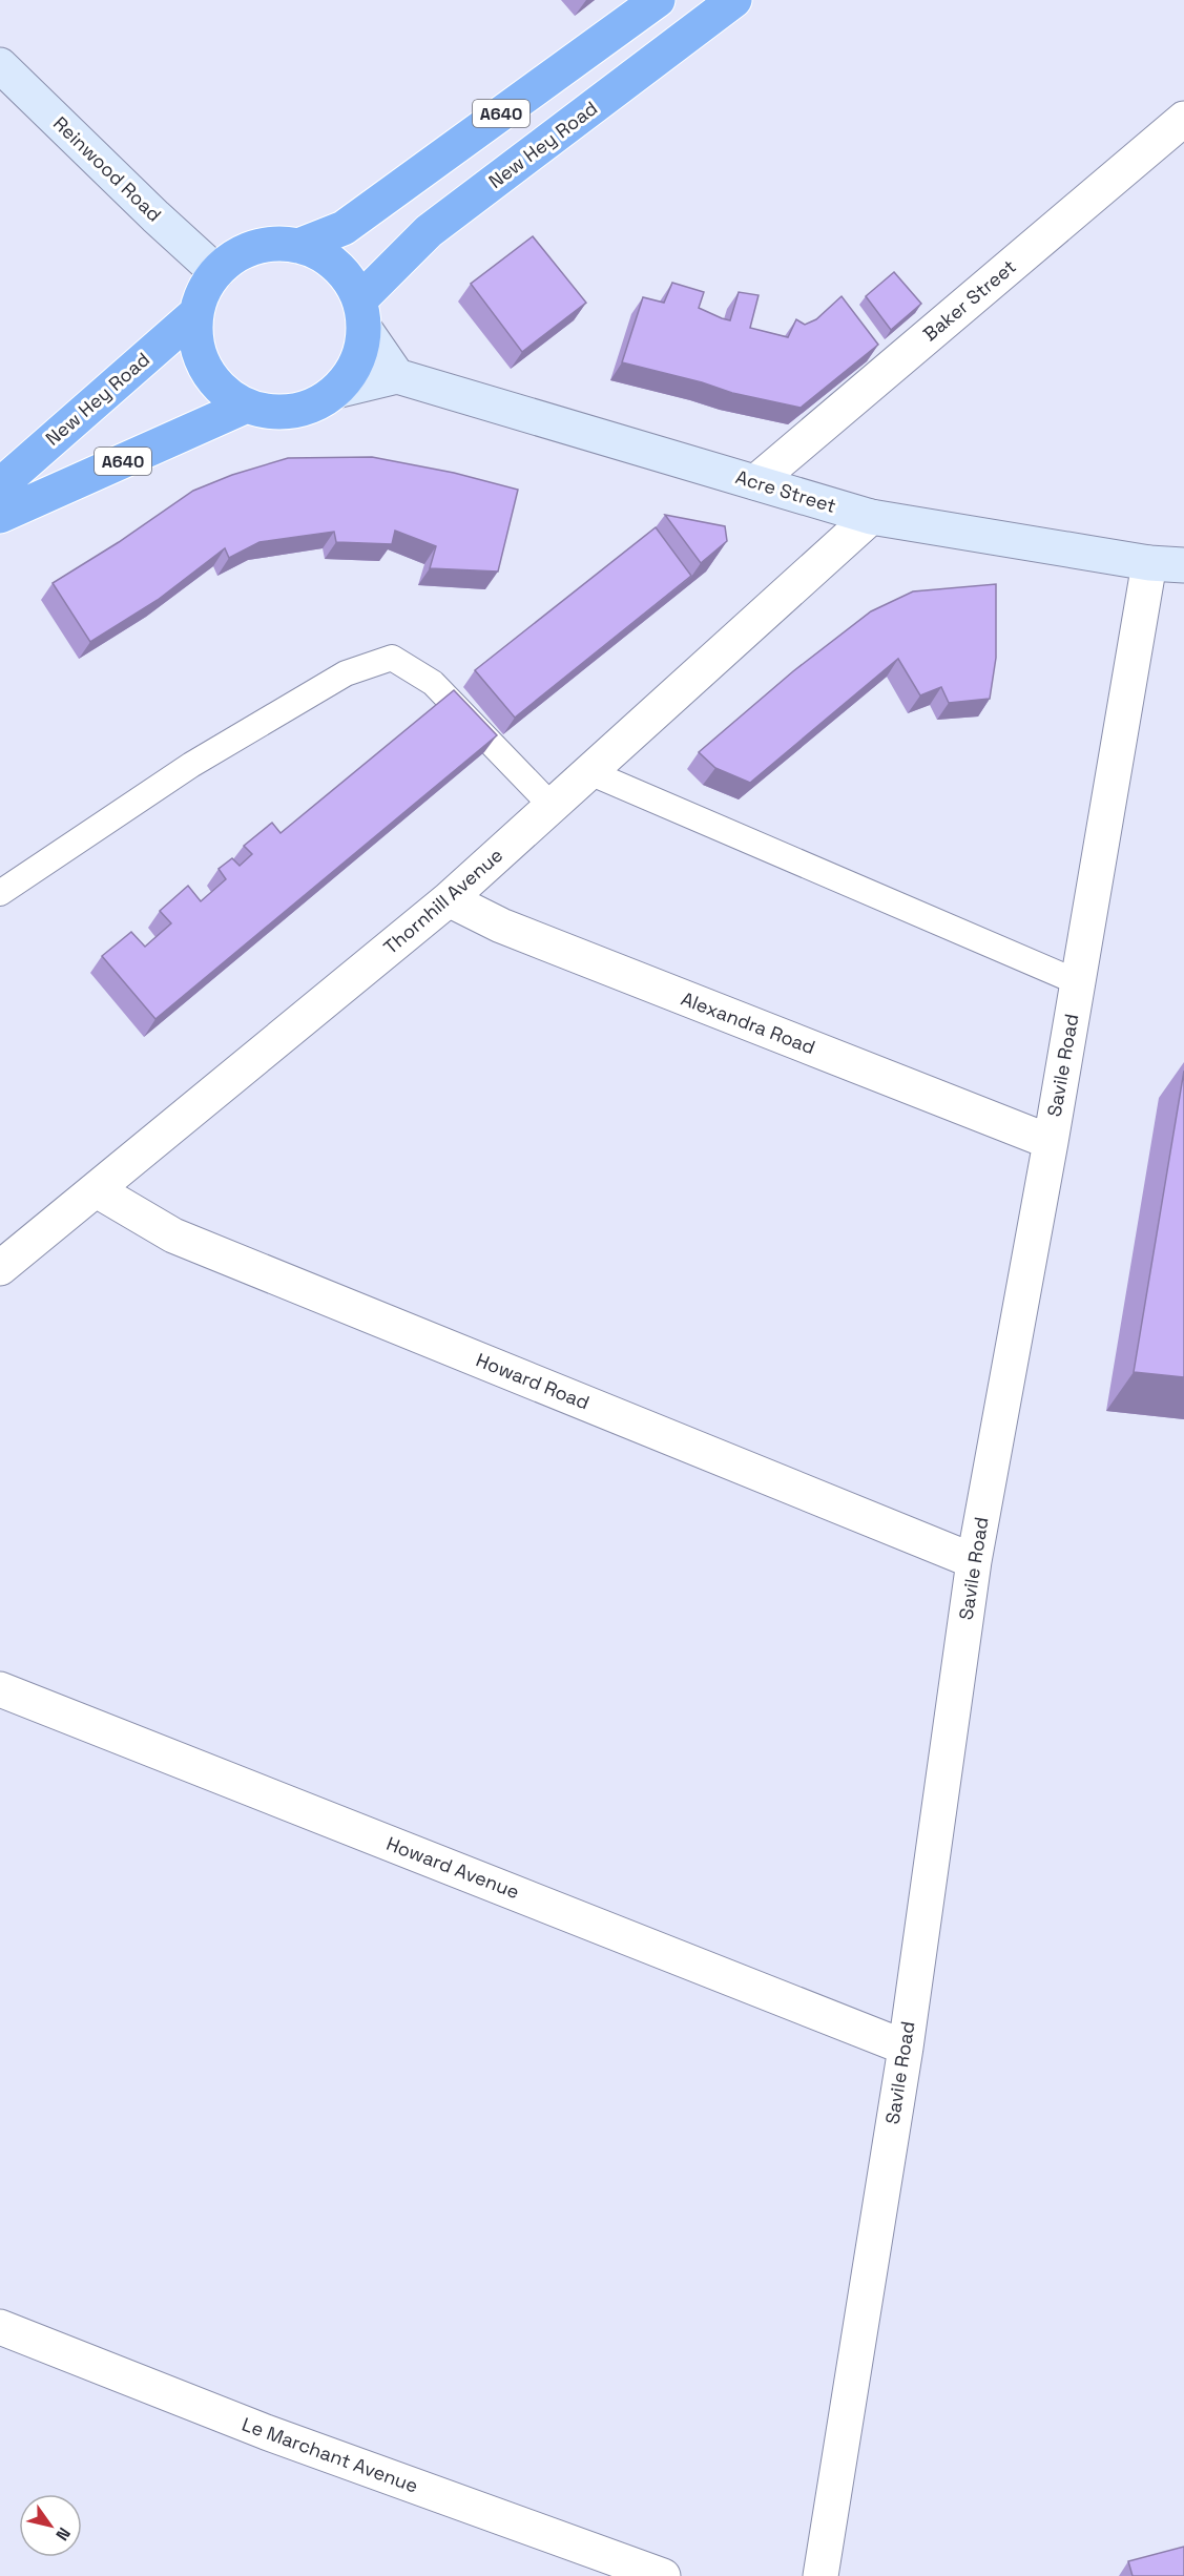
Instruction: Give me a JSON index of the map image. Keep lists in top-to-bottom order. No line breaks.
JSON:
{"streets":{"highway":["A640","New Hey Road"],"street":["Reinwood Road","Baker Street","Acre Street","Thornhill Avenue","Alexandra Road","Savile Road","Howard Road","Howard Avenue","Le Marchant Avenue"]},"crossings":[["A640","New Hey Road"],["A640","Reinwood Road"],["New Hey Road","Reinwood Road"],["Baker Street","Acre Street"],["Acre Street","Thornhill Avenue"],["Acre Street","Savile Road"],["Thornhill Avenue","Alexandra Road"],["Thornhill Avenue","Howard Road"],["Alexandra Road","Savile Road"],["Savile Road","Howard Road"],["Savile Road","Howard Avenue"]],"north":"bottom right"}
